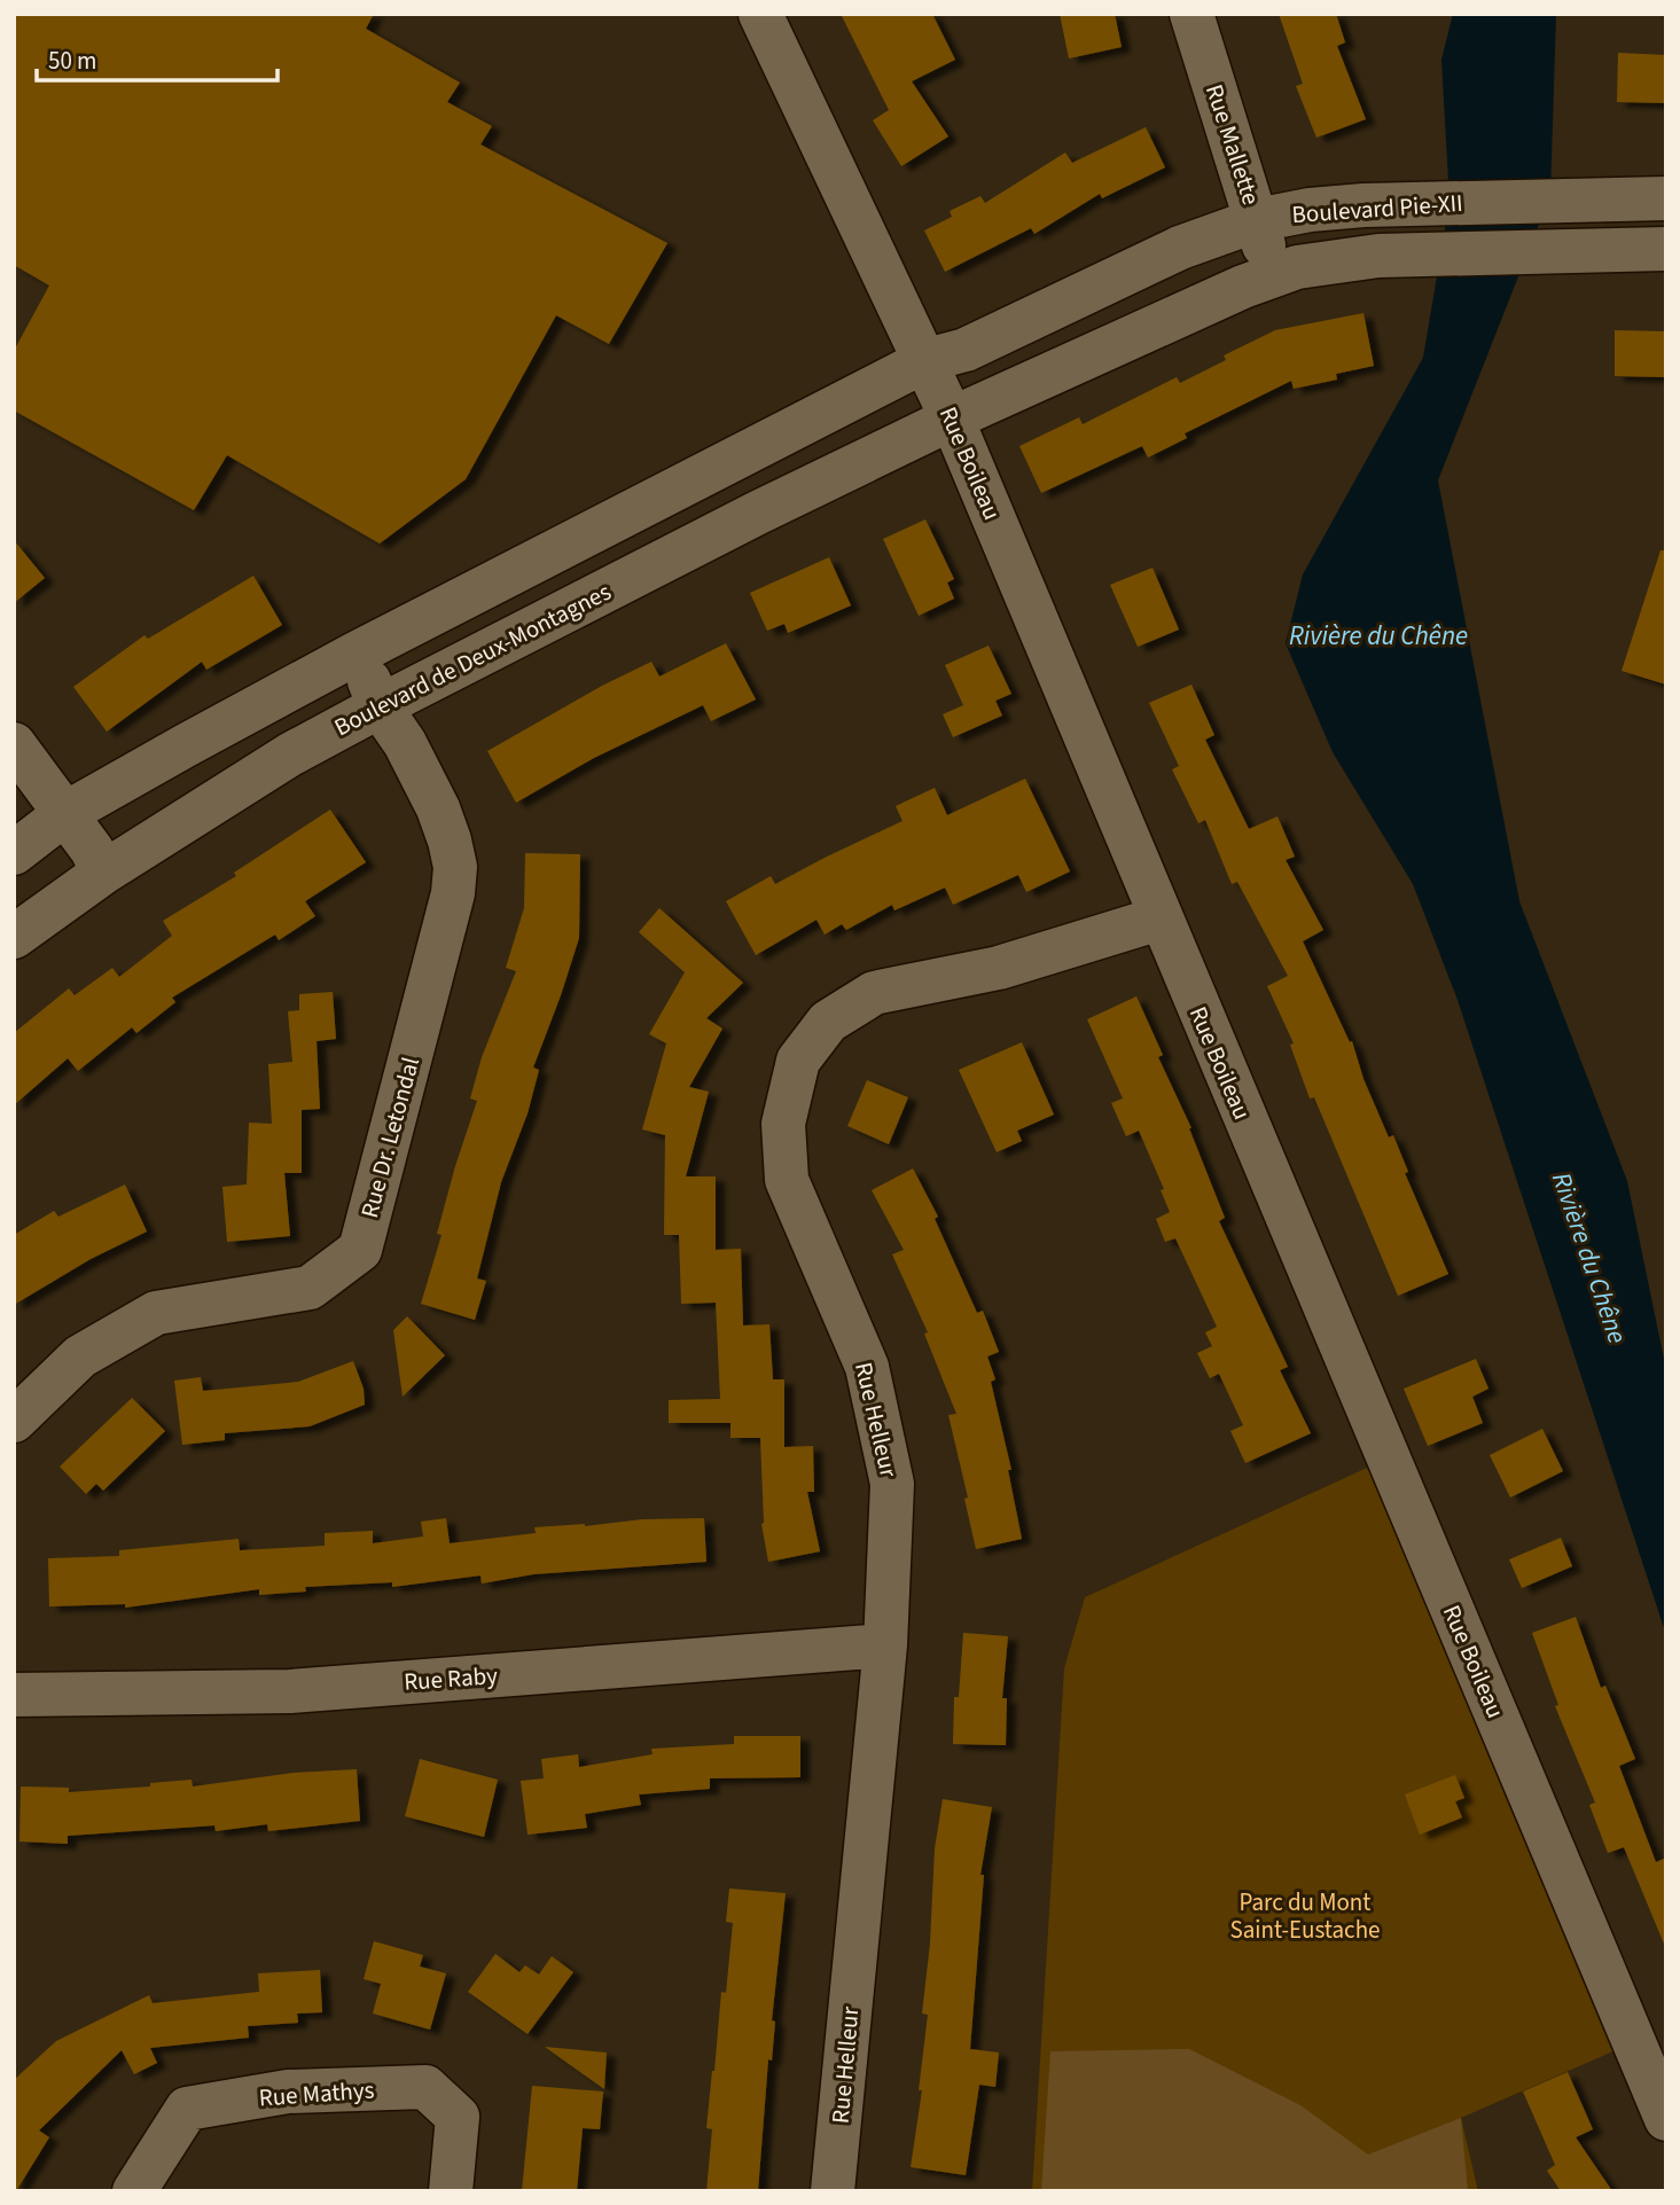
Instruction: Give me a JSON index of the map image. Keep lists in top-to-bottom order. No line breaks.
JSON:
{"streets":{"street":["Rue Mallette","Boulevard Pie-XII","Rue Boileau","Boulevard de Deux-Montagnes","Rue Dr. Letondal","Rue Helleur","Rue Raby","Rue Mathys"]},"crossings":[["Rue Mallette","Boulevard Pie-XII"],["Boulevard Pie-XII","Rue Boileau"],["Boulevard Pie-XII","Boulevard de Deux-Montagnes"],["Rue Boileau","Boulevard de Deux-Montagnes"],["Rue Boileau","Rue Helleur"],["Boulevard de Deux-Montagnes","Rue Dr. Letondal"],["Rue Helleur","Rue Raby"]],"water":["Rivière du Chêne"],"parks":["Parc du Mont Saint-Eustache"],"scale_bar":"50 m"}
